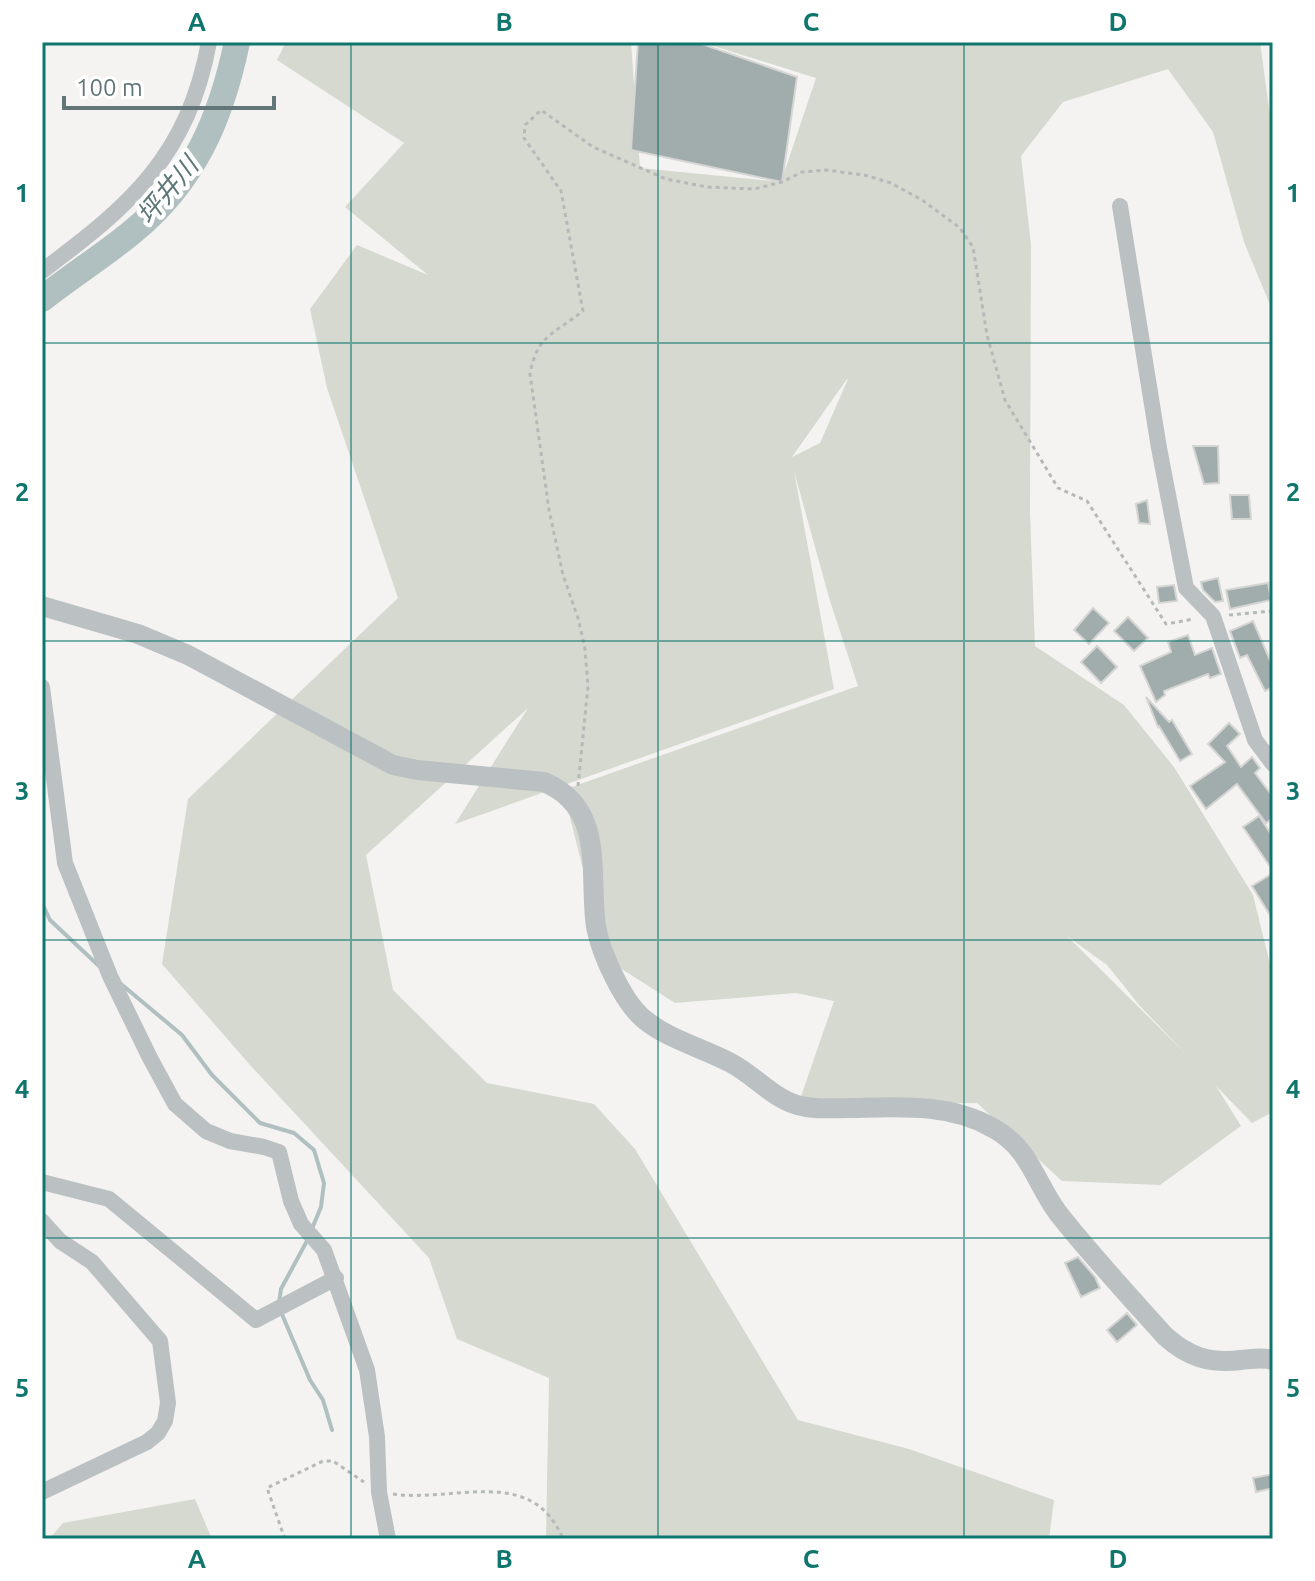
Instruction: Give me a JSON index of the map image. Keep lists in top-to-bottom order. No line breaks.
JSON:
{"water":["坪井川"],"scale_bar":"100 m","grid":{"columns":["A","B","C","D"],"rows":["1","2","3","4","5"]}}
